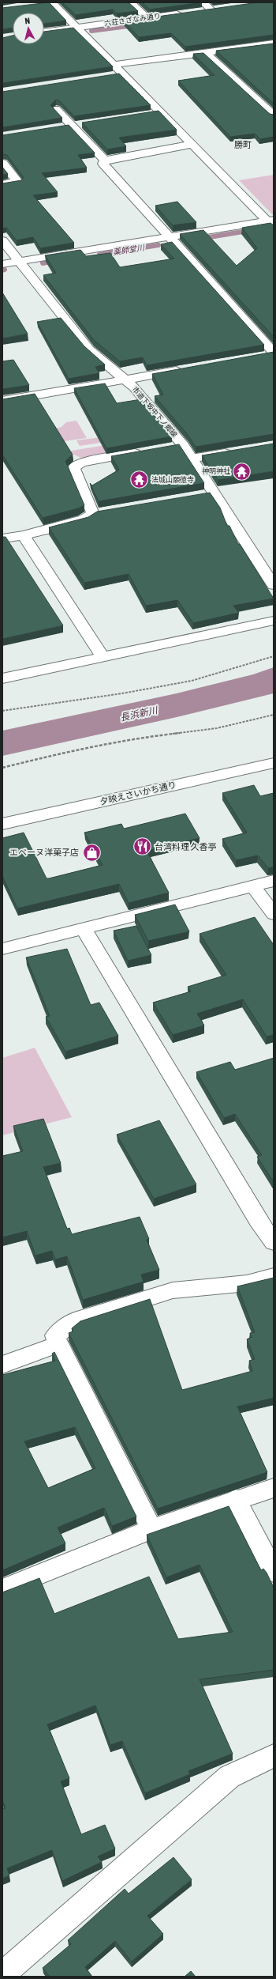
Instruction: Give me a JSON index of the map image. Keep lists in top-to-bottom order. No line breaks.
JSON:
{"streets":{"street":["六荘さざなみ通り","市道下坂中下ノ郷線","夕映えさいかち通り"]},"districts":["勝町"],"water":["薬師堂川","長浜新川"],"places":{"temple":["神明神社","法城山願徳寺"],"restaurant":["台湾料理 久香亭"],"shop":["エベーヌ洋菓子店"]},"north":"top"}
